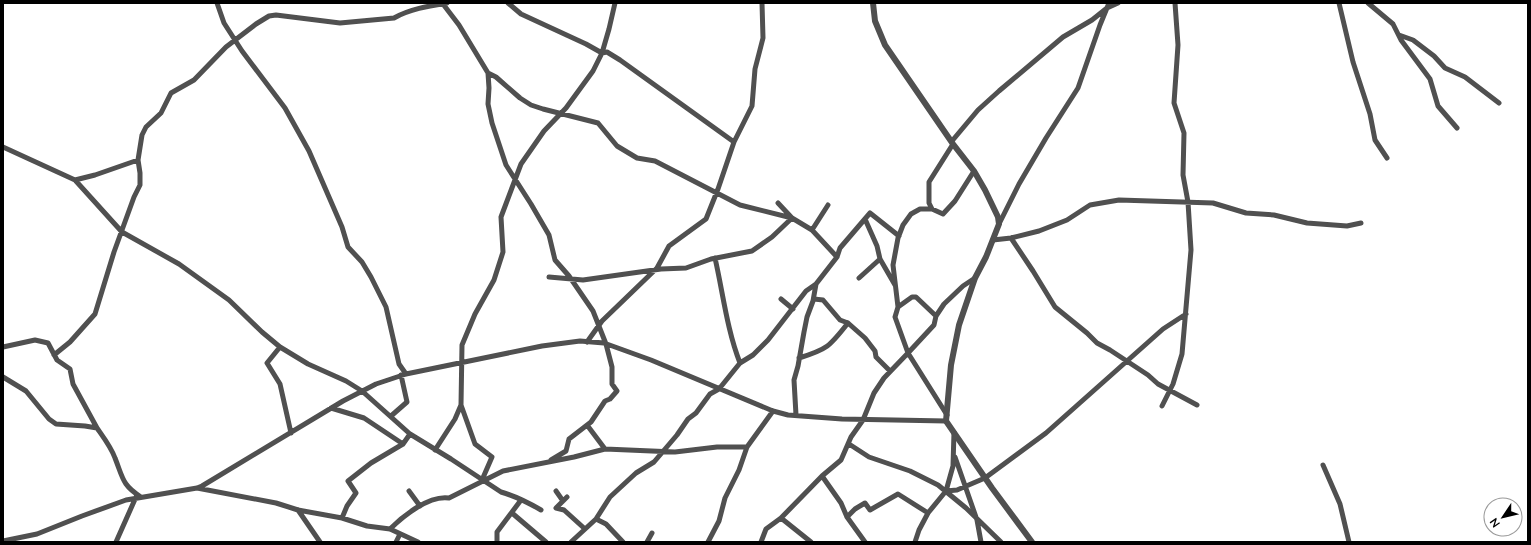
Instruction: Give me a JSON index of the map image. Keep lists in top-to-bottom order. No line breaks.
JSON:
{"north":"bottom left"}
